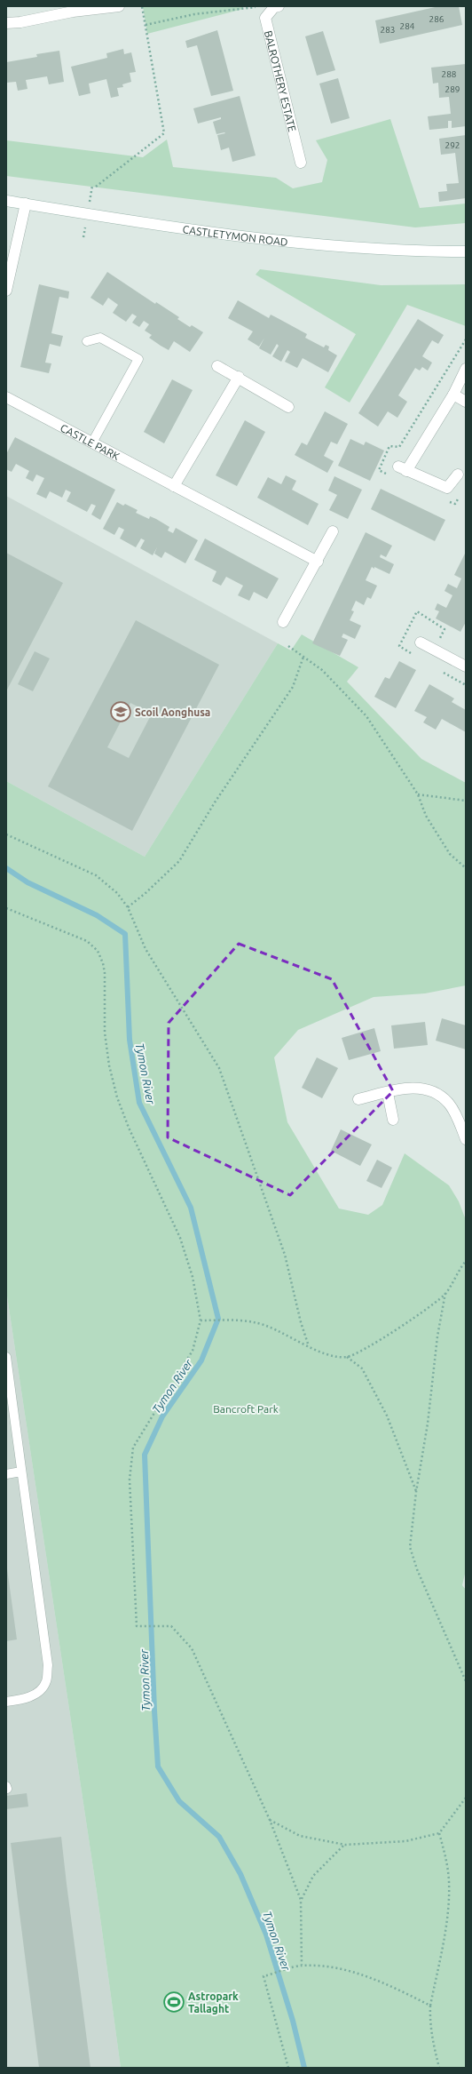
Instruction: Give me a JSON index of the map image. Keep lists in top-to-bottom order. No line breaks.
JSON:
{"streets":{"street":["BALROTHERY ESTATE","CASTLETYMON ROAD","CASTLE PARK"]},"water":["Tymon River"],"parks":["Bancroft Park"],"places":{"school or university":["Scoil Aonghusa"],"sports":["Astropark Tallaght"]},"house_numbers":["286","284","283","288","289","292"]}
